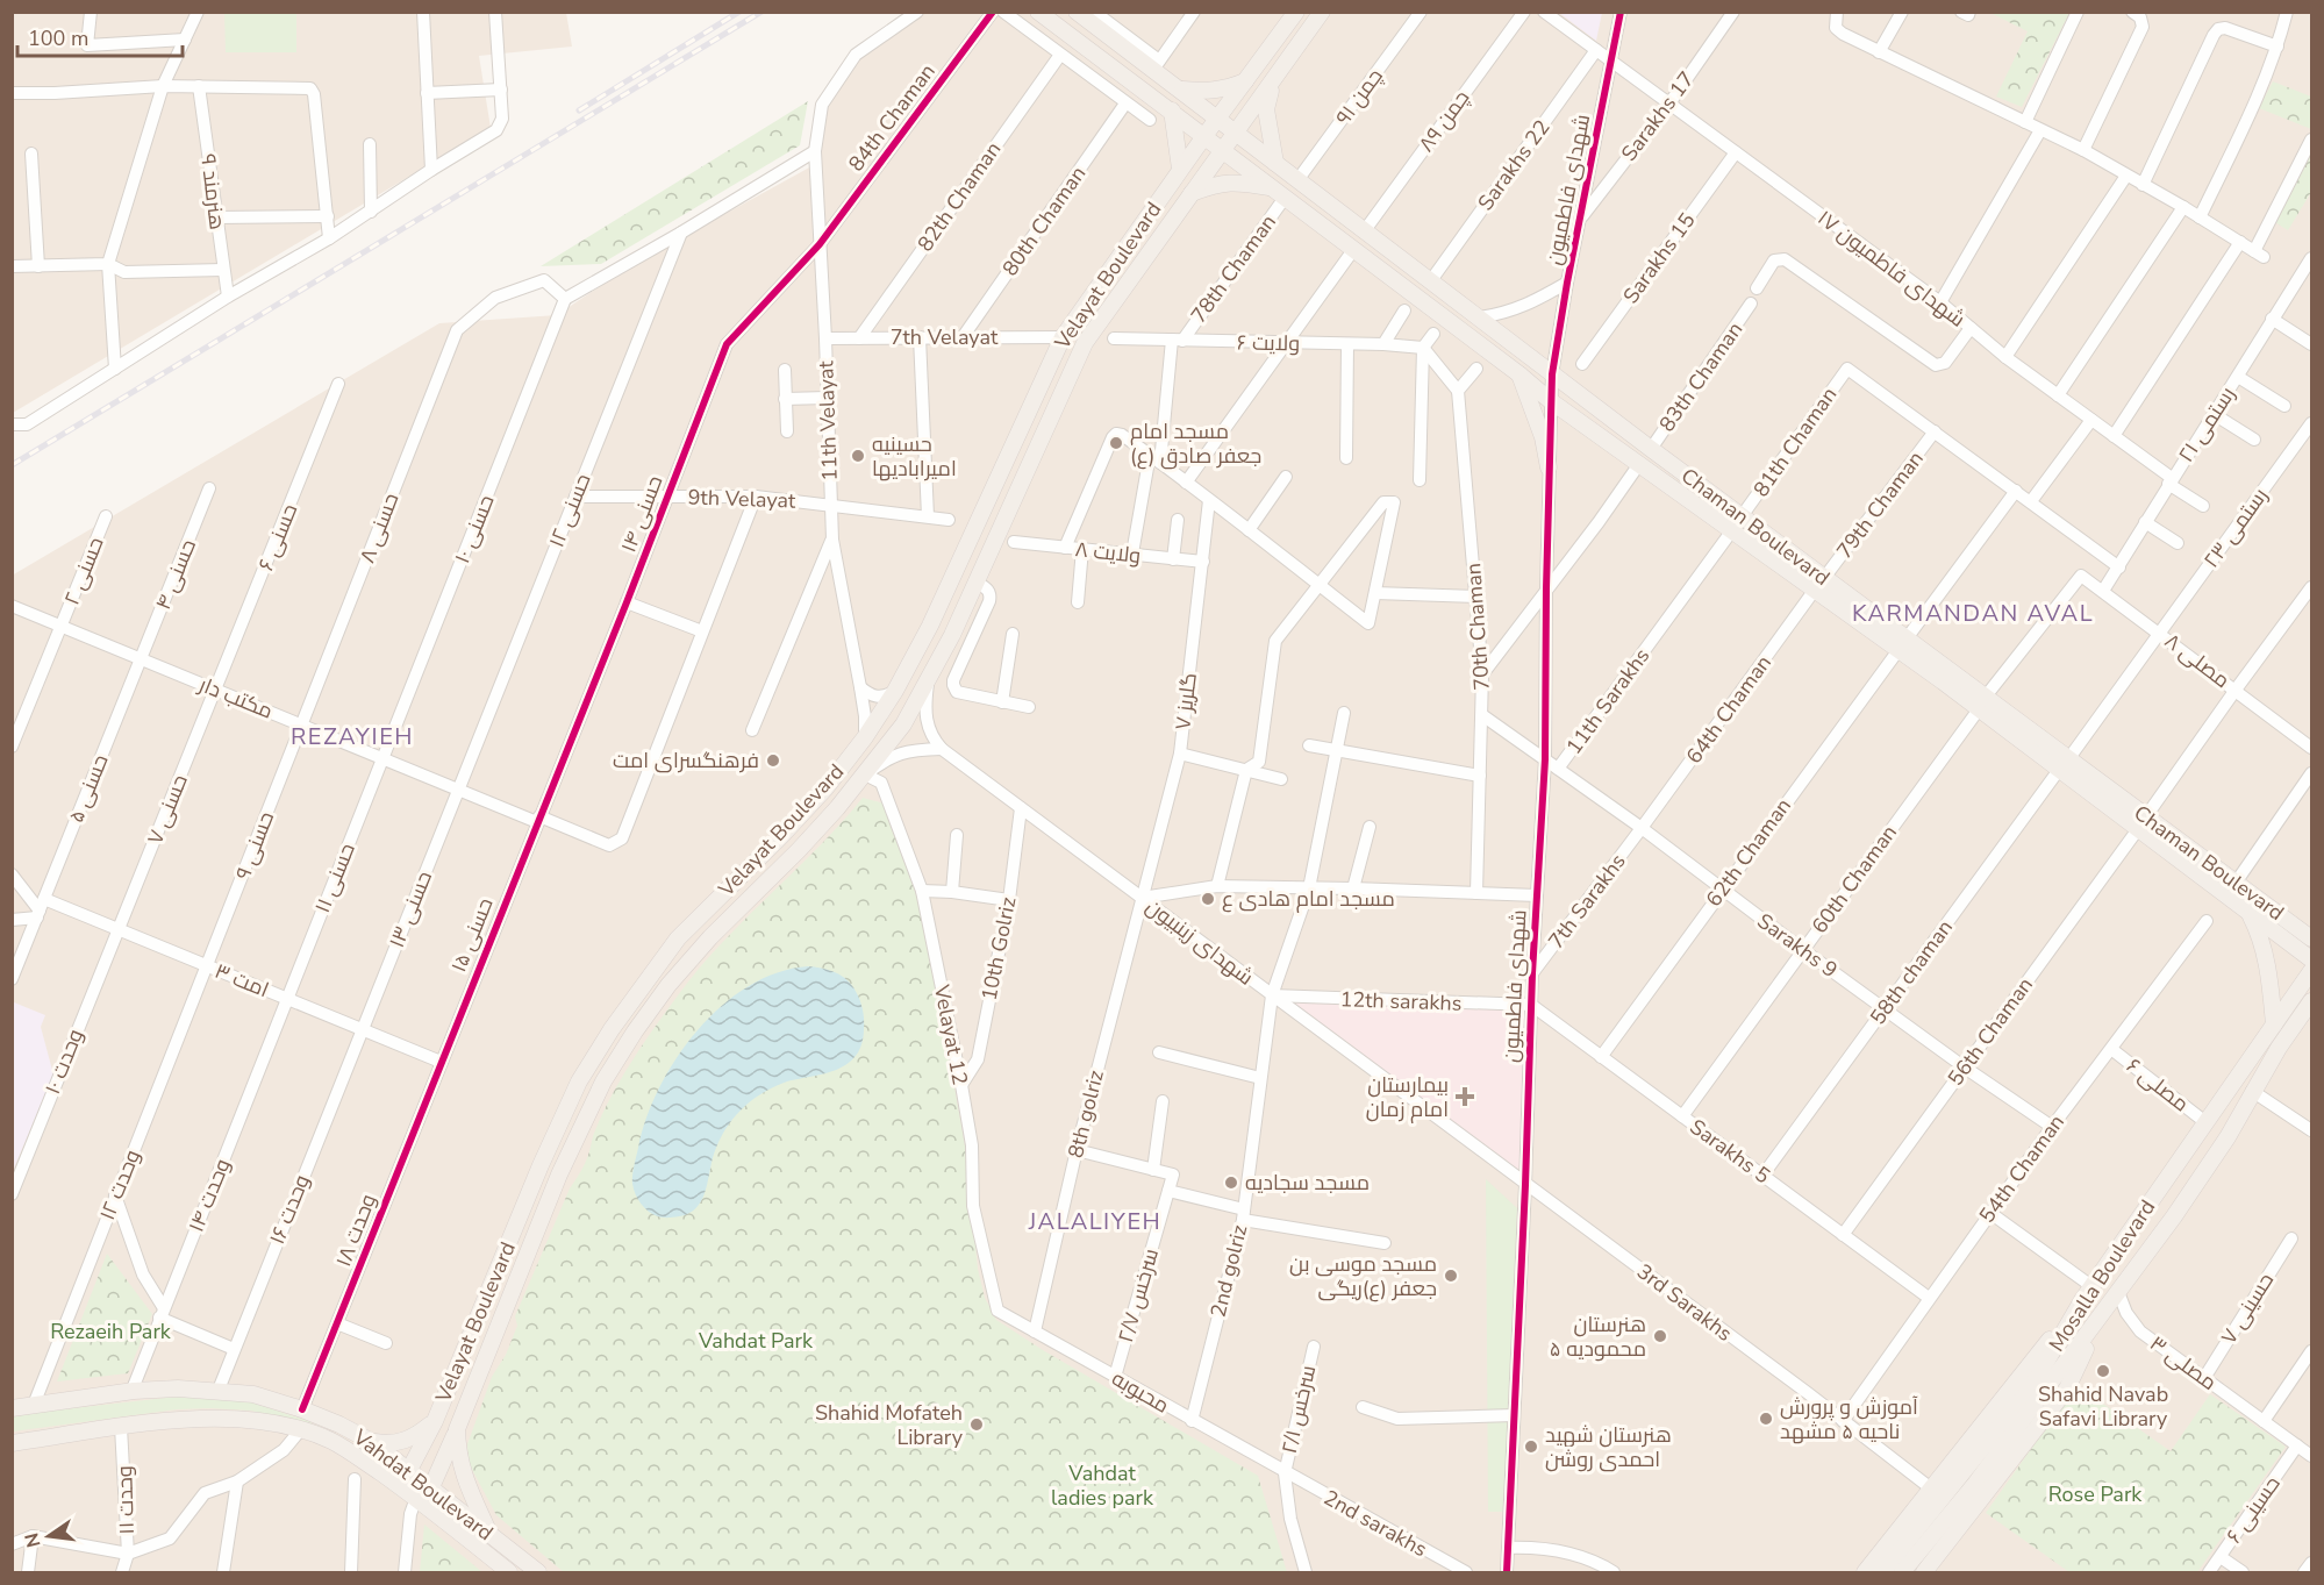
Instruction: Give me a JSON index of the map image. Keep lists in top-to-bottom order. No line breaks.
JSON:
{"streets":{"main road":["Velayat Boulevard","Chaman Boulevard","Mosalla Boulevard","Vahdat Boulevard"],"street":["چمن ۹۱","Sarakhs 17","84th Chaman","چمن ۸۹","Sarakhs 22","شهدای فاطمیون","هنرمند ۹","82th Chaman","80th Chaman","Sarakhs 15","78th Chaman","شهدای فاطمیون ۱۷","7th Velayat","ولایت ۶","83th Chaman","11th Velayat","رستمی ۲۱","81th Chaman","9th Velayat","79th Chaman","حسنی ۱۲","حسنی ۱۴","حسنی ۸","رستمی ۲۳","حسنی ۱۰","حسنی ۶","ولایت ۸","حسنی ۲","حسنی ۴","70th Chaman","مصلی ۸","مکتب دار","گلریز ۷","11th Sarakhs","64th Chaman","حسنی ۵","حسنی ۷","حسنی ۹","62th Chaman","حسنی ۱۱","60th Chaman","7th Sarakhs","حسنی ۱۳","حسنی ۱۵","شهدای زینبیون","Sarakhs 9","10th Golriz","58th chaman","امت ۳","12th sarakhs","56th Chaman","Velayat 12","وحدت ۱۰","مصلی ۶","8th golriz","Sarakhs 5","54th Chaman","وحدت ۱۲","وحدت ۱۴","وحدت ۱۶","وحدت ۱۸","2nd golriz","سرخس ۲/۷","3rd Sarakhs","حسینی ۷","مصلی ۳","محبوبه","سرخس ۲/۱","وحدت ۱۱","حسینی ۶","2nd sarakhs"]},"crossings":[["چمن ۹۱","Chaman Boulevard"],["Sarakhs 17","شهدای فاطمیون"],["Sarakhs 17","شهدای فاطمیون ۱۷"],["84th Chaman","11th Velayat"],["84th Chaman","حسنی ۱۴"],["چمن ۸۹","Chaman Boulevard"],["Sarakhs 22","شهدای فاطمیون ۱۷"],["Sarakhs 22","Chaman Boulevard"],["شهدای فاطمیون","شهدای فاطمیون ۱۷"],["شهدای فاطمیون","Chaman Boulevard"],["شهدای فاطمیون","7th Sarakhs"],["شهدای فاطمیون","شهدای زینبیون"],["شهدای فاطمیون","Sarakhs 9"],["شهدای فاطمیون","12th sarakhs"],["شهدای فاطمیون","Sarakhs 5"],["شهدای فاطمیون","3rd Sarakhs"],["82th Chaman","7th Velayat"],["80th Chaman","7th Velayat"],["Sarakhs 15","شهدای فاطمیون ۱۷"],["78th Chaman","ولایت ۶"],["شهدای فاطمیون ۱۷","رستمی ۲۱"],["Velayat Boulevard","7th Velayat"],["Velayat Boulevard","11th Velayat"],["Velayat Boulevard","Chaman Boulevard"],["Velayat Boulevard","Velayat 12"],["Velayat Boulevard","Vahdat Boulevard"],["7th Velayat","11th Velayat"],["83th Chaman","Chaman Boulevard"],["11th Velayat","9th Velayat"],["11th Velayat","حسنی ۱۴"],["رستمی ۲۱","مصلی ۸"],["81th Chaman","79th Chaman"],["81th Chaman","Chaman Boulevard"],["9th Velayat","حسنی ۱۲"],["9th Velayat","حسنی ۱۴"],["9th Velayat","مکتب دار"],["79th Chaman","Chaman Boulevard"],["79th Chaman","64th Chaman"],["حسنی ۱۲","مکتب دار"],["حسنی ۱۲","حسنی ۱۳"],["حسنی ۱۴","مکتب دار"],["حسنی ۱۴","حسنی ۱۵"],["Chaman Boulevard","رستمی ۲۳"],["Chaman Boulevard","11th Sarakhs"],["Chaman Boulevard","64th Chaman"],["Chaman Boulevard","62th Chaman"],["Chaman Boulevard","60th Chaman"],["Chaman Boulevard","58th chaman"],["Chaman Boulevard","56th Chaman"],["حسنی ۸","حسنی ۱۰"],["حسنی ۸","مکتب دار"],["حسنی ۸","حسنی ۹"],["رستمی ۲۳","مصلی ۸"],["رستمی ۲۳","58th chaman"],["حسنی ۱۰","مکتب دار"],["حسنی ۱۰","حسنی ۱۱"],["حسنی ۶","مکتب دار"],["حسنی ۶","حسنی ۷"],["ولایت ۸","گلریز ۷"],["حسنی ۲","مکتب دار"],["حسنی ۴","مکتب دار"],["حسنی ۴","حسنی ۵"],["70th Chaman","Sarakhs 9"],["مصلی ۸","60th Chaman"],["مصلی ۸","56th Chaman"],["مکتب دار","حسنی ۵"],["مکتب دار","حسنی ۷"],["مکتب دار","حسنی ۹"],["مکتب دار","حسنی ۱۱"],["مکتب دار","حسنی ۱۳"],["مکتب دار","حسنی ۱۵"],["گلریز ۷","شهدای زینبیون"],["گلریز ۷","8th golriz"],["11th Sarakhs","Sarakhs 9"],["64th Chaman","7th Sarakhs"],["64th Chaman","Sarakhs 9"],["حسنی ۵","امت ۳"],["حسنی ۷","امت ۳"],["حسنی ۷","وحدت ۱۰"],["حسنی ۹","امت ۳"],["حسنی ۹","وحدت ۱۲"],["62th Chaman","Sarakhs 9"],["62th Chaman","Sarakhs 5"],["حسنی ۱۱","امت ۳"],["حسنی ۱۱","وحدت ۱۴"],["60th Chaman","Sarakhs 9"],["60th Chaman","Sarakhs 5"],["7th Sarakhs","Sarakhs 9"],["حسنی ۱۳","امت ۳"],["حسنی ۱۳","وحدت ۱۶"],["حسنی ۱۵","امت ۳"],["حسنی ۱۵","وحدت ۱۸"],["شهدای زینبیون","10th Golriz"],["شهدای زینبیون","12th sarakhs"],["شهدای زینبیون","8th golriz"],["شهدای زینبیون","2nd golriz"],["شهدای زینبیون","3rd Sarakhs"],["Sarakhs 9","58th chaman"],["Sarakhs 9","56th Chaman"],["Sarakhs 9","54th Chaman"],["10th Golriz","Velayat 12"],["58th chaman","Sarakhs 5"],["امت ۳","وحدت ۱۰"],["امت ۳","وحدت ۱۲"],["امت ۳","وحدت ۱۴"],["امت ۳","وحدت ۱۶"],["امت ۳","وحدت ۱۸"],["12th sarakhs","Sarakhs 5"],["12th sarakhs","2nd golriz"],["56th Chaman","Sarakhs 5"],["Velayat 12","محبوبه"],["مصلی ۶","54th Chaman"],["مصلی ۶","Mosalla Boulevard"],["8th golriz","محبوبه"],["Sarakhs 5","54th Chaman"],["54th Chaman","3rd Sarakhs"],["وحدت ۱۲","Vahdat Boulevard"],["وحدت ۱۴","Vahdat Boulevard"],["وحدت ۱۶","Vahdat Boulevard"],["وحدت ۱۸","Vahdat Boulevard"],["2nd golriz","محبوبه"],["Mosalla Boulevard","مصلی ۳"],["سرخس ۲/۷","محبوبه"],["حسینی ۷","مصلی ۳"],["مصلی ۳","حسینی ۶"],["محبوبه","سرخس ۲/۱"],["محبوبه","2nd sarakhs"],["سرخس ۲/۱","2nd sarakhs"],["Vahdat Boulevard","وحدت ۱۱"]],"districts":["KARMANDAN AVAL","REZAYIEH","JALALIYEH"],"parks":["Rezaeih Park","Vahdat Park","Vahdat ladies park","Rose Park"],"places":{"other":["مسجد امام جعفر صادق (ع)","حسینیه امیرابادیها","فرهنگسرای امت","مسجد امام هادی ع","مسجد سجادیه","مسجد موسی بن جعفر (ع)ریگی","هنرستان محمودیه ۵","Shahid Navab Safavi Library","آموزش و پرورش ناحیه ۵ مشهد","Shahid Mofateh Library","هنرستان شهید احمدی روشن"],"health":["بیمارستان امام زمان"]},"scale_bar":"100 m","north":"left"}
